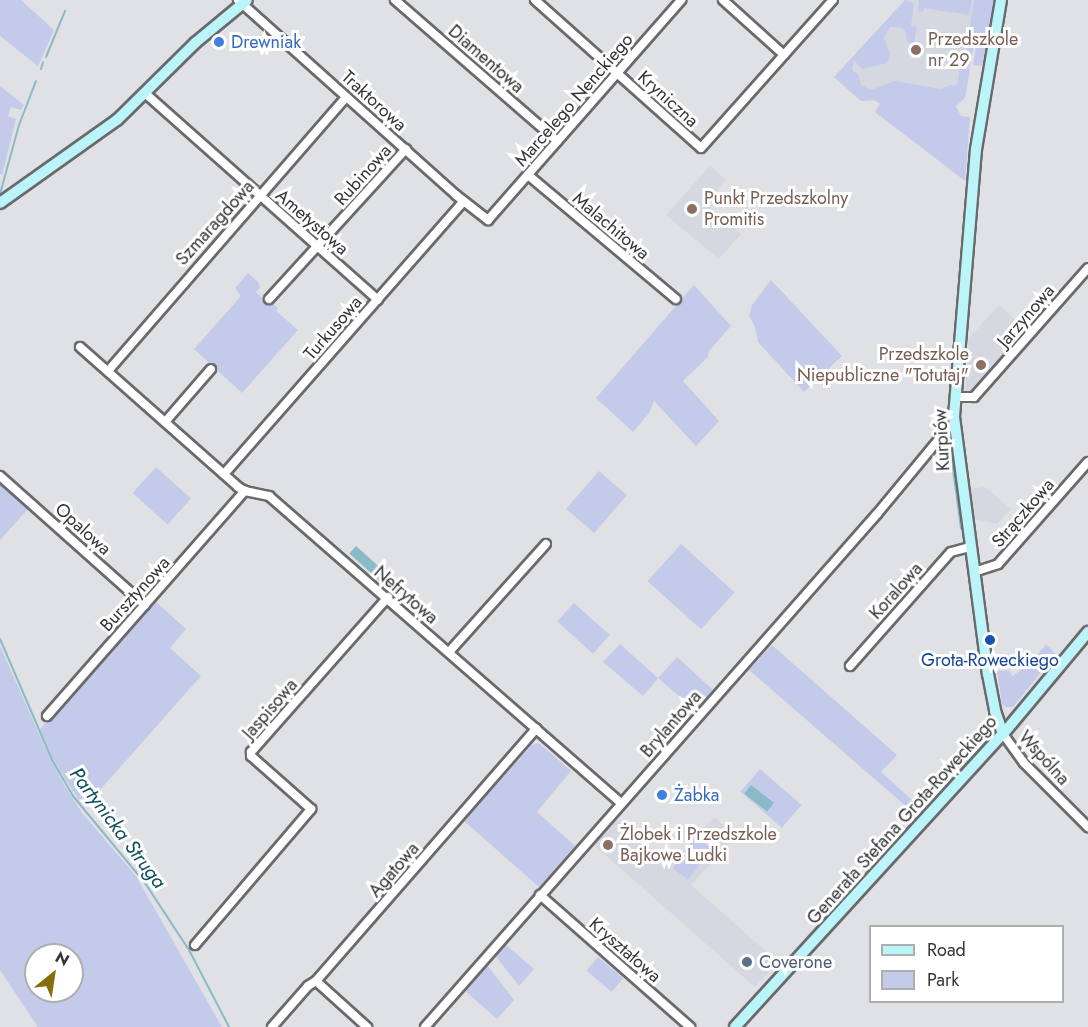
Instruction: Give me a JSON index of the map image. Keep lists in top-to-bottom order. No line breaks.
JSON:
{"streets":{"street":["Diamentowa","Kryniczna","Marcelego Nenckiego","Traktorowa","Rubinowa","Ametystowa","Szmaragdowa","Malachitowa","Jarzynowa","Turkusowa","Kurpiów","Strączkowa","Opalowa","Koralowa","Bursztynowa","Nefrytowa","Jaspisowa","Brylantowa","Wspólna","Generała Stefana Grota-Roweckiego","Agatowa","Kryształowa"]},"crossings":[["Diamentowa","Marcelego Nenckiego"],["Kryniczna","Marcelego Nenckiego"],["Marcelego Nenckiego","Traktorowa"],["Marcelego Nenckiego","Malachitowa"],["Traktorowa","Rubinowa"],["Traktorowa","Szmaragdowa"],["Traktorowa","Turkusowa"],["Rubinowa","Ametystowa"],["Ametystowa","Szmaragdowa"],["Ametystowa","Turkusowa"],["Szmaragdowa","Nefrytowa"],["Jarzynowa","Kurpiów"],["Turkusowa","Nefrytowa"],["Kurpiów","Strączkowa"],["Kurpiów","Koralowa"],["Kurpiów","Brylantowa"],["Kurpiów","Wspólna"],["Kurpiów","Generała Stefana Grota-Roweckiego"],["Opalowa","Bursztynowa"],["Bursztynowa","Nefrytowa"],["Nefrytowa","Jaspisowa"],["Nefrytowa","Brylantowa"],["Nefrytowa","Agatowa"],["Brylantowa","Kryształowa"],["Wspólna","Generała Stefana Grota-Roweckiego"]],"water":["Partynicka Struga"],"places":["Drewniak","Przedszkole nr 29","Punkt Przedszkolny Promitis","Przedszkole Niepubliczne \"Totutaj\"","Grota-Roweckiego","Żabka","Żlobek i Przedszkole Bajkowe Ludki","Coverone"],"legend":["Road","Park"],"north":"top right"}
